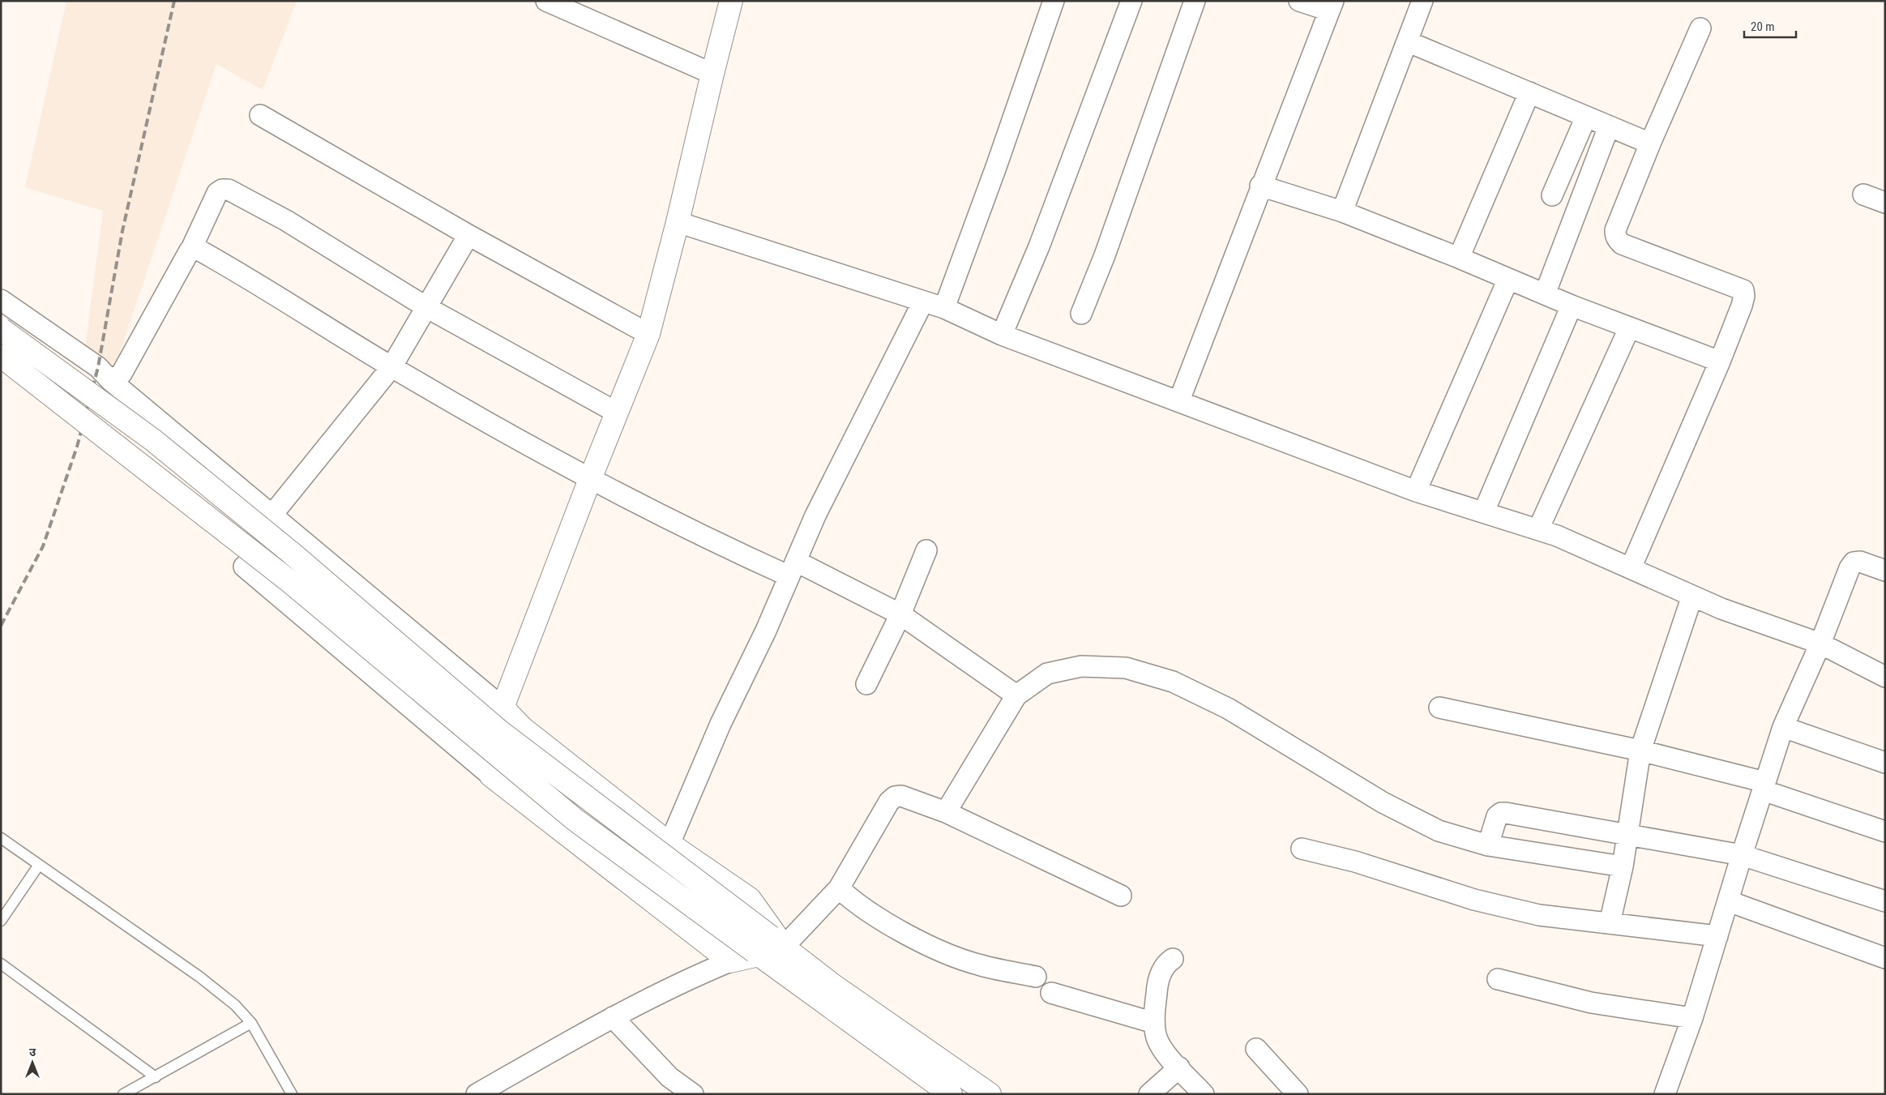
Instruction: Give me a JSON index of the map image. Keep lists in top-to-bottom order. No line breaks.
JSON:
{"scale_bar":"20 m","north":"top"}
